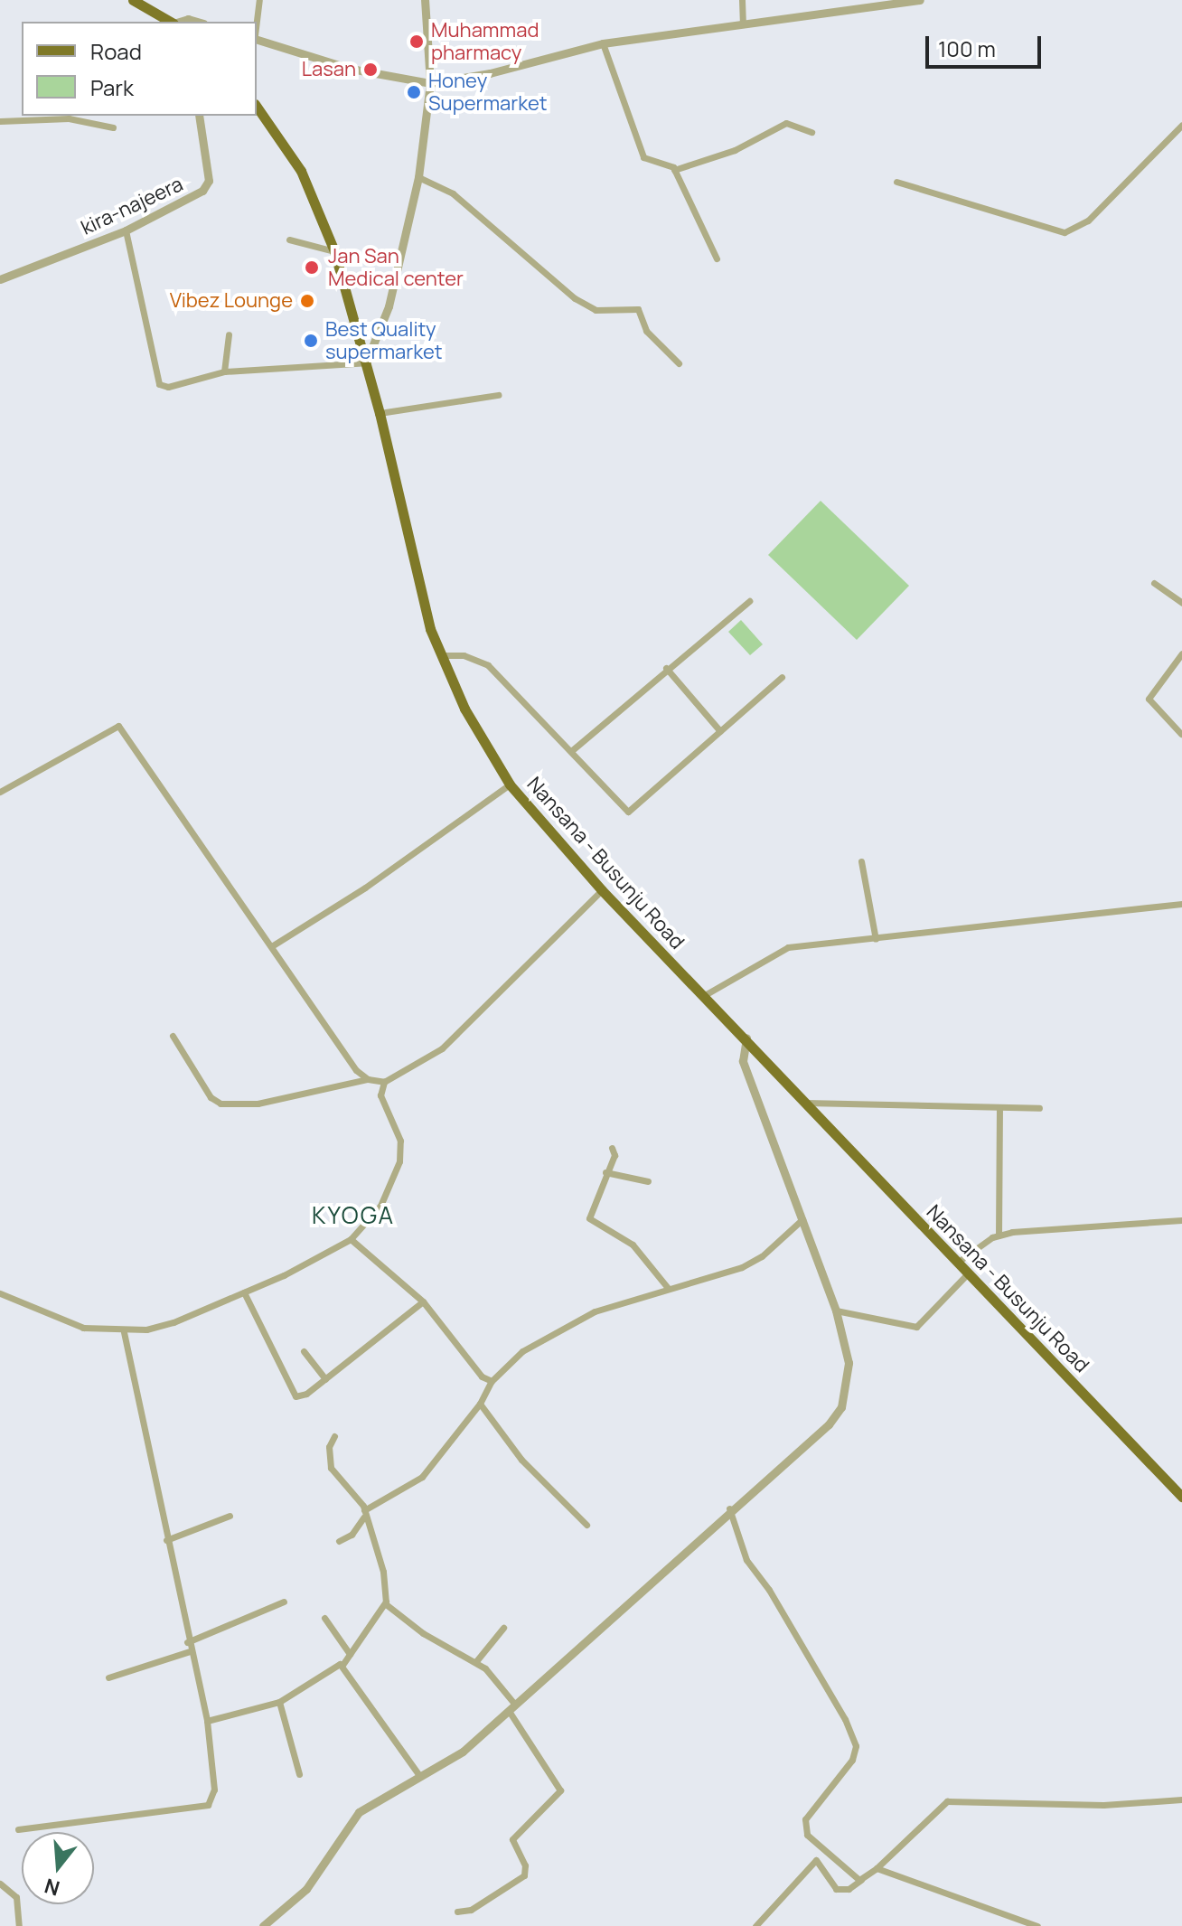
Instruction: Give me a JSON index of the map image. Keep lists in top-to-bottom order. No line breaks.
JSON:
{"streets":{"main road":["Nansana - Busunju Road"],"street":["kira-najeera"]},"districts":["KYOGA"],"places":["Muhammad pharmacy","Lasan","Honey Supermarket","Jan San Medical center","Vibez Lounge","Best Quality supermarket"],"legend":["Road","Park"],"scale_bar":"100 m","north":"bottom"}
